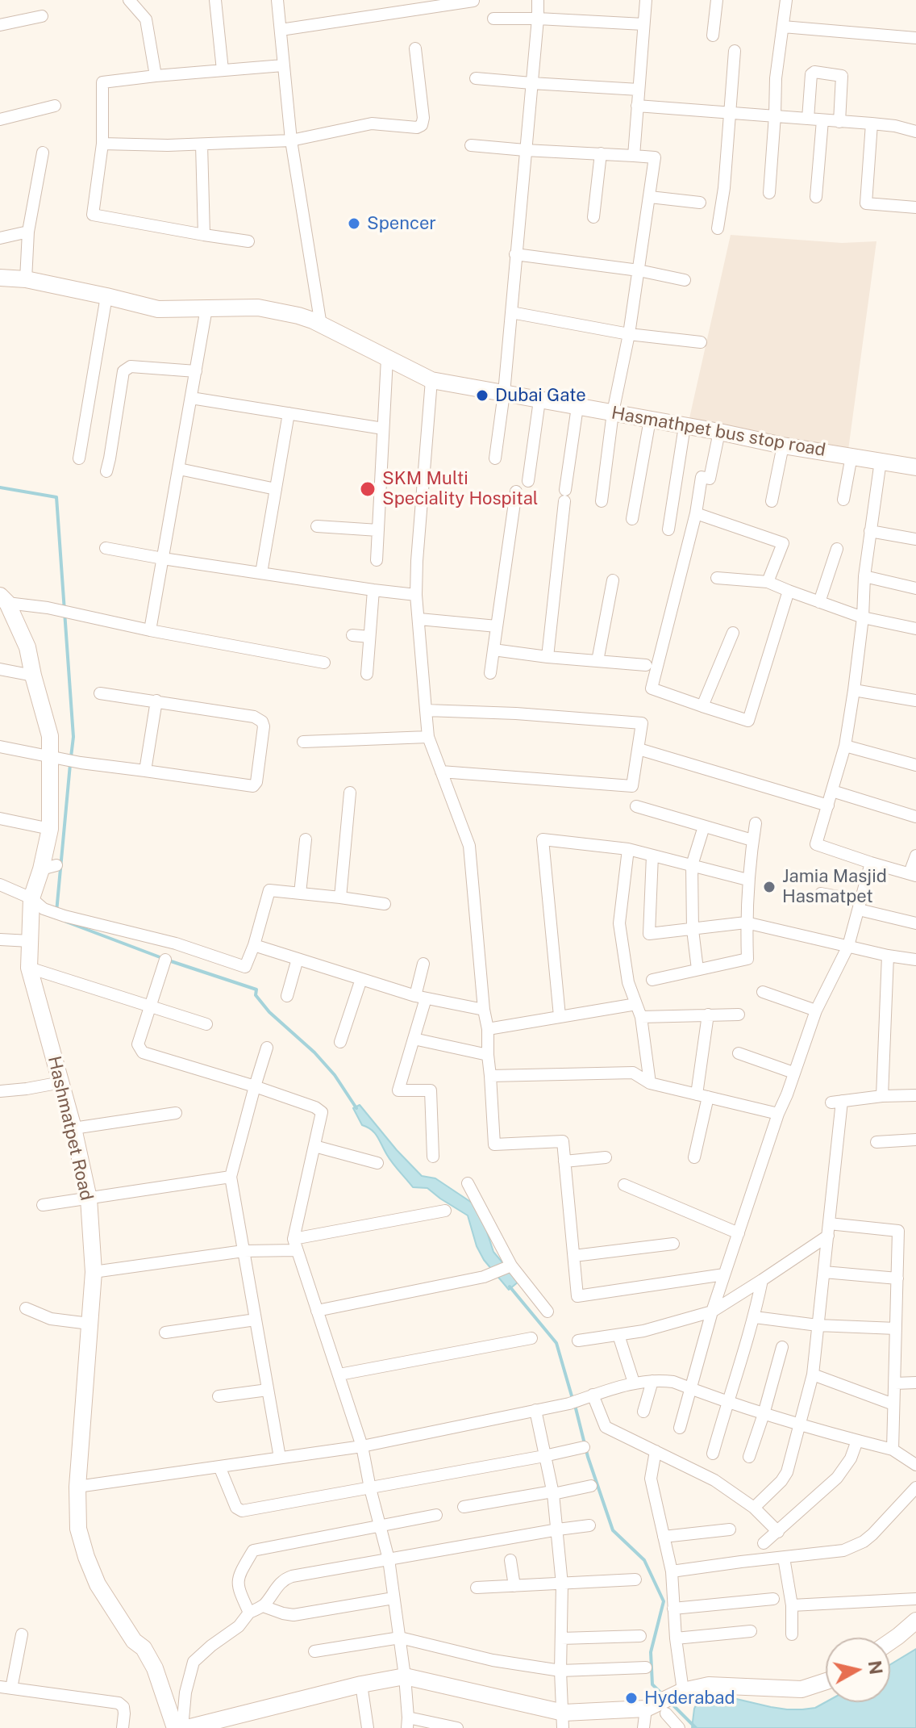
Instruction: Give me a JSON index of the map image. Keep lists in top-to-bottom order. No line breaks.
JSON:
{"streets":{"street":["Hasmathpet bus stop road","Hashmatpet Road"]},"places":["Spencer","Dubai Gate","SKM Multi Speciality Hospital","Jamia Masjid Hasmatpet","Hyderabad"],"north":"right"}
